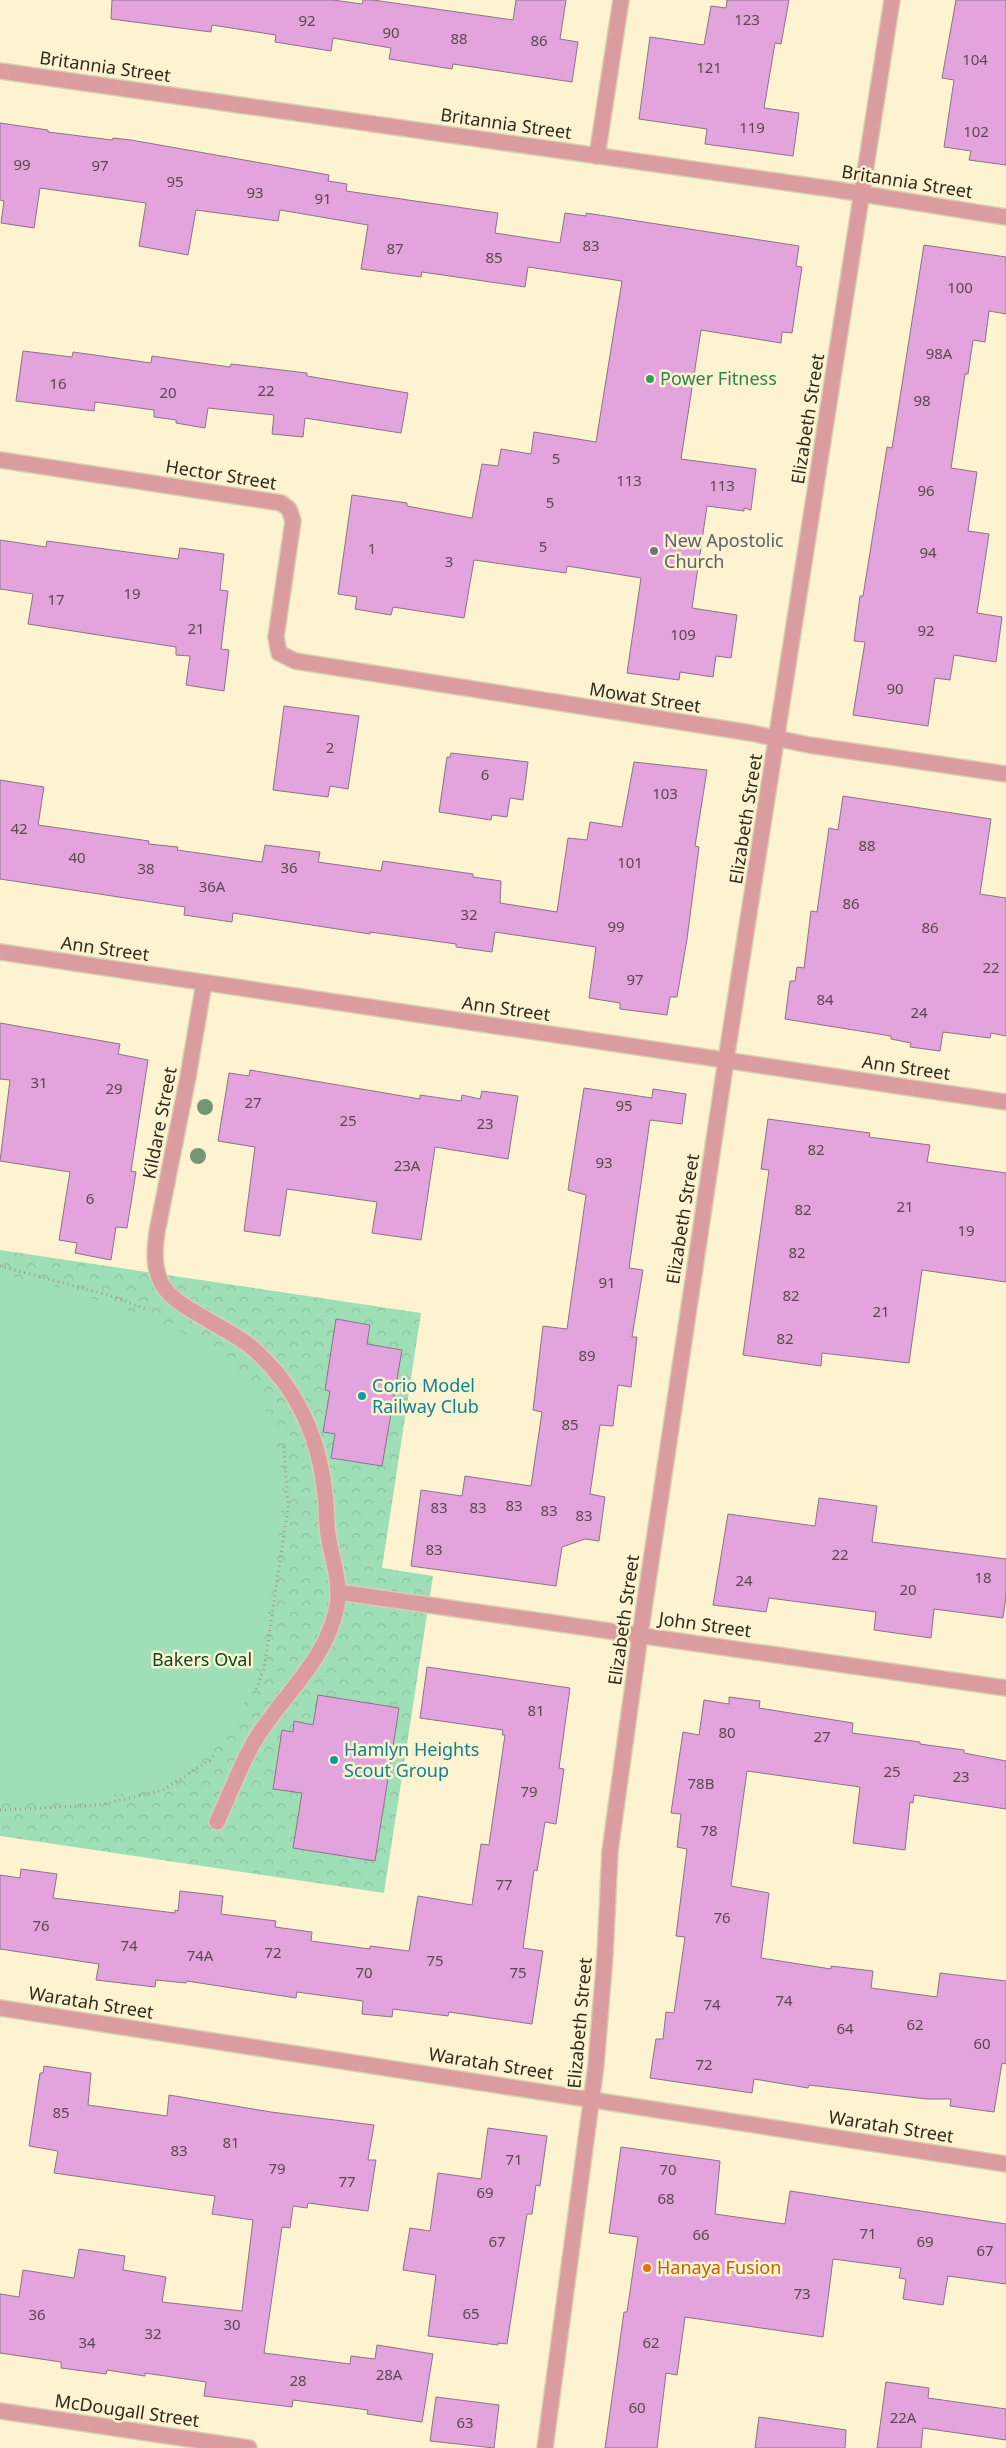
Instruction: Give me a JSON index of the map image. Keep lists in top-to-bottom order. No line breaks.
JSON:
{"streets":{"street":["Britannia Street","Elizabeth Street","Hector Street","Mowat Street","Ann Street","Kildare Street","John Street","Waratah Street","McDougall Street"]},"crossings":[["Britannia Street","Elizabeth Street"],["Elizabeth Street","Mowat Street"],["Elizabeth Street","Ann Street"],["Elizabeth Street","John Street"],["Elizabeth Street","Waratah Street"],["Hector Street","Mowat Street"],["Ann Street","Kildare Street"],["Kildare Street","John Street"]],"parks":["Bakers Oval"],"places":["Power Fitness","New Apostolic Church","Corio Model Railway Club","Hamlyn Heights Scout Group","Hanaya Fusion"],"house_numbers":["123","92","90","88","86","104","121","119","102","99","97","95","93","91","83","87","85","100","98A","16","22","20","98","5","113","113","96","5","5","1","94","3","19","17","21","92","109","90","2","6","103","42","88","40","101","36","38","36A","86","32","99","86","22","97","84","24","31","29","27","95","25","23","82","93","23A","6","21","82","19","82","91","82","21","82","89","85","83","83","83","83","83","83","22","18","24","20","81","80","27","25","23","78B","79","78","77","76","76","74","72","74A","75","70","75","74","74","62","64","60","72","85","81","83","71","79","70","77","69","68","71","66","67","69","67","73","65","36","30","32","34","62","28A","28","60","22A","63"]}
